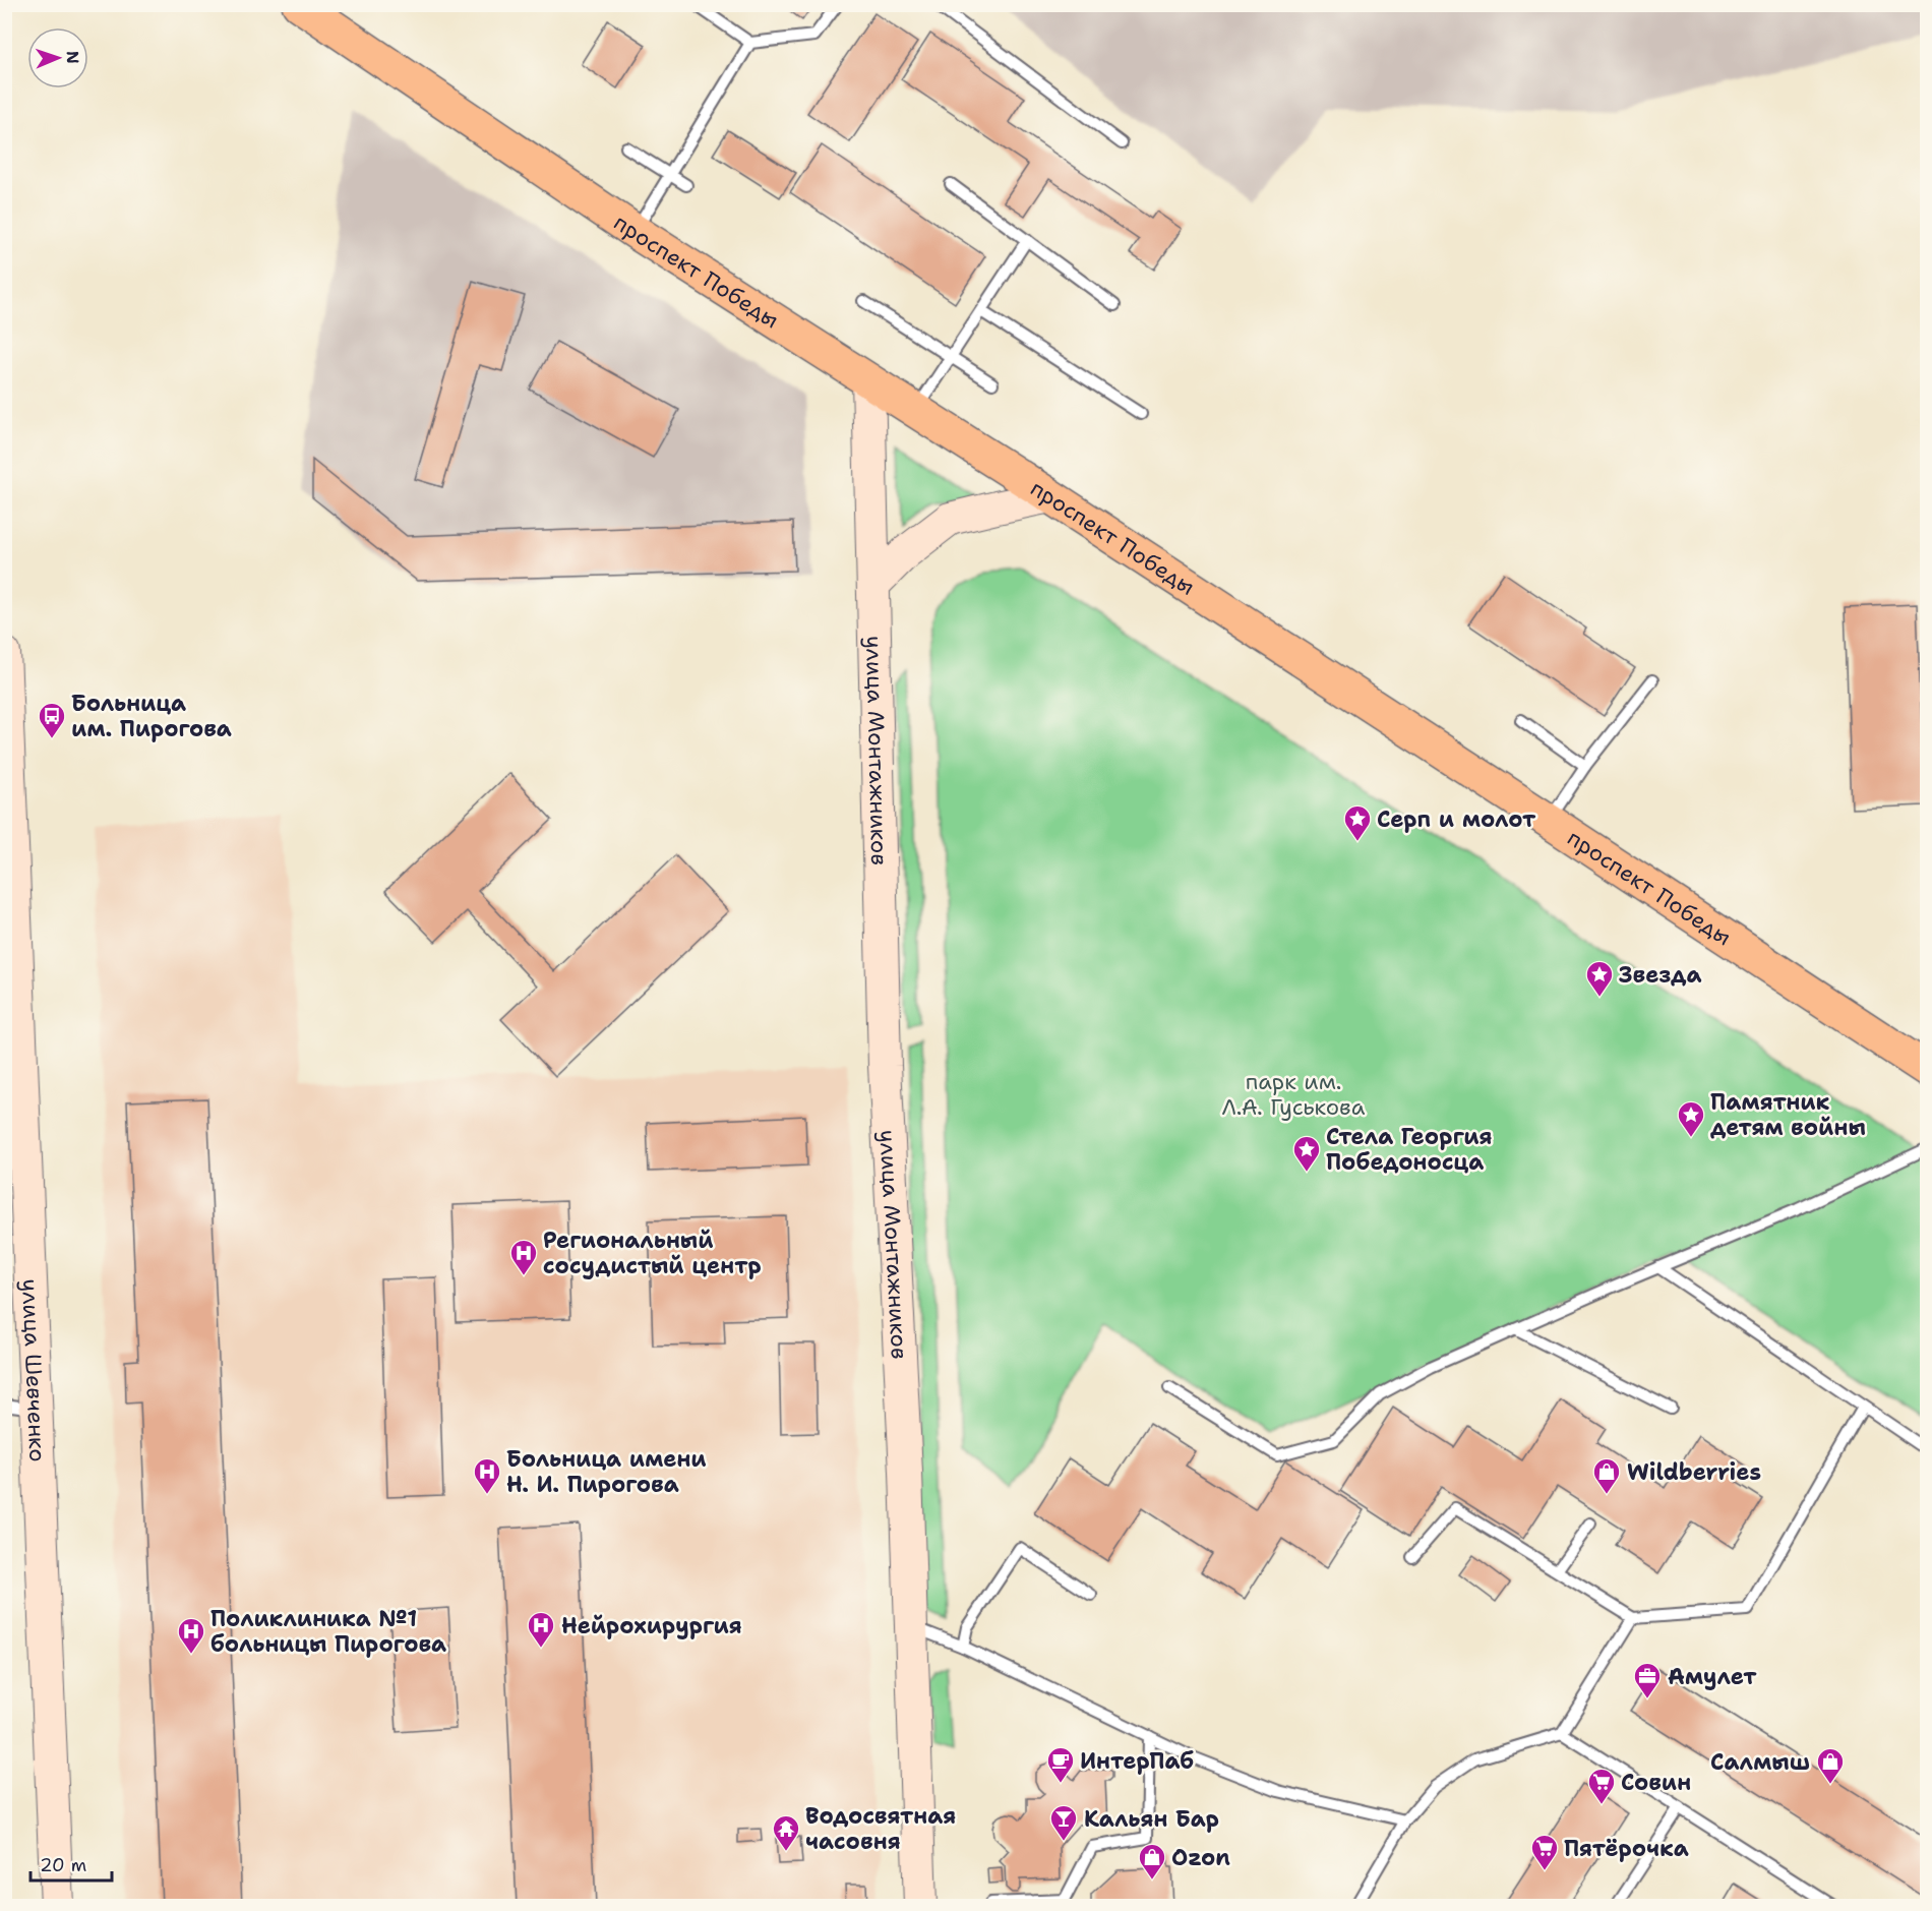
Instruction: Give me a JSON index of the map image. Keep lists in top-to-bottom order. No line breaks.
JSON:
{"streets":{"main road":["проспект Победы","улица Монтажников","улица Шевченко"]},"crossings":[["проспект Победы","улица Монтажников"]],"parks":["парк им. Л.А. Гуськова"],"places":{"bus stop":["Больница им. Пирогова"],"place":["Серп и молот","Звезда","Памятник детям войны","Стела Георгия Победоносца"],"hospital":["Региональный сосудистый центр","Больница имени Н. И. Пирогова","Нейрохирургия","Поликлиника №1 больницы Пирогова"],"shop":["Wildberries","Салмыш","Ozon"],"office":["Амулет"],"cafe":["ИнтерПаб"],"supermarket":["Совин","Пятёрочка"],"bar":["Кальян Бар"],"temple":["Водосвятная часовня"]},"scale_bar":"20 m","north":"right"}
